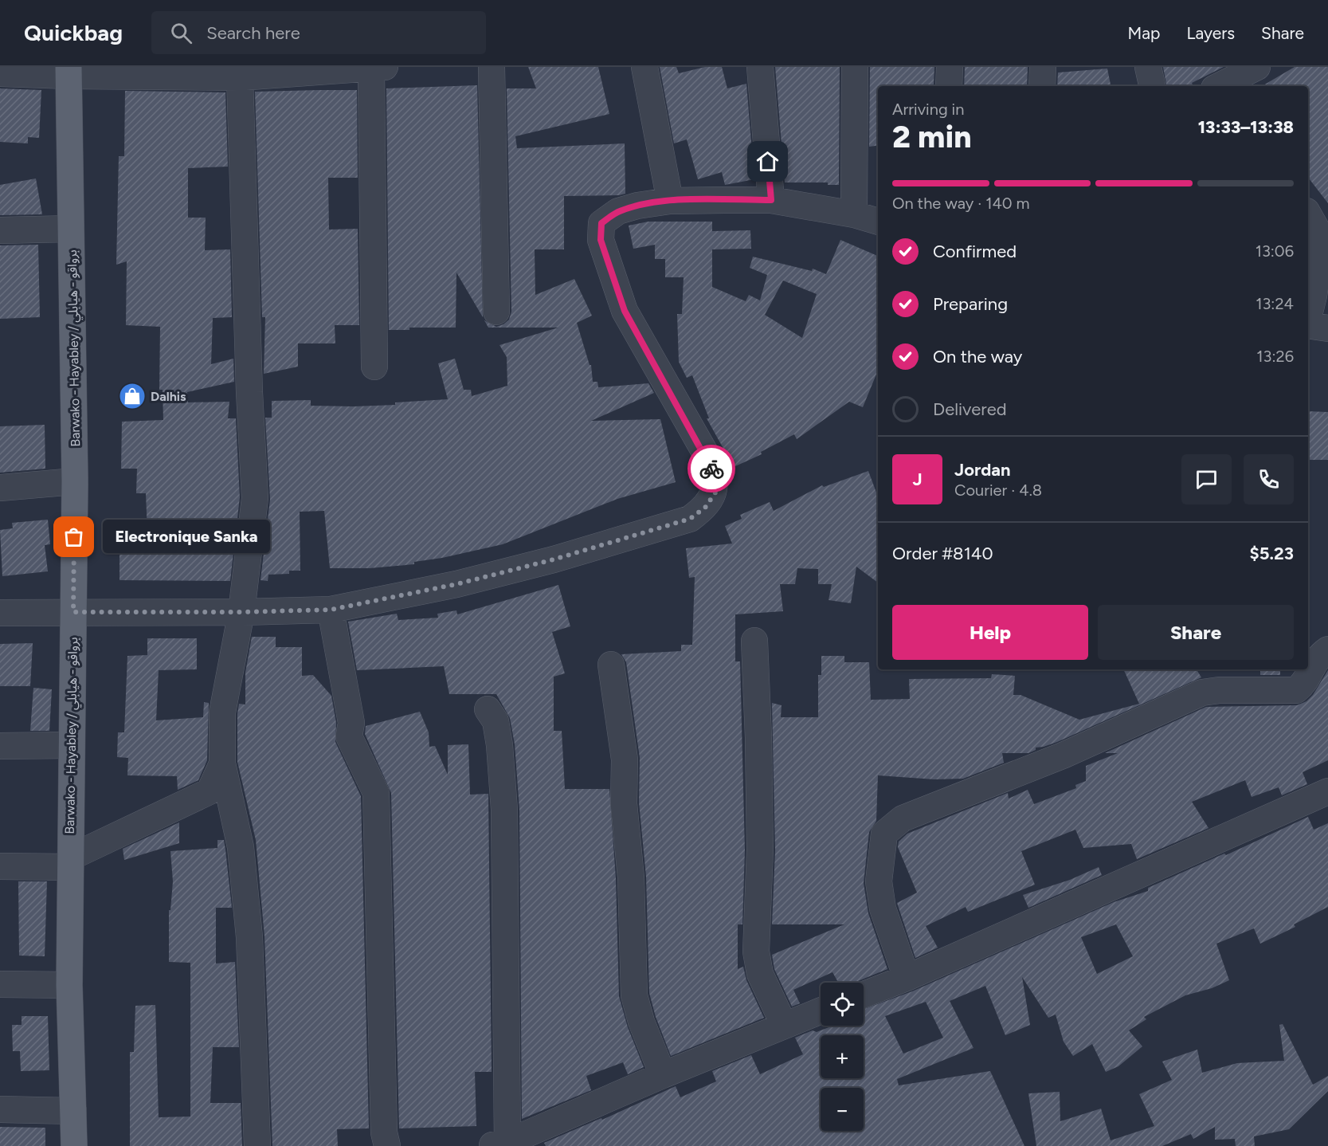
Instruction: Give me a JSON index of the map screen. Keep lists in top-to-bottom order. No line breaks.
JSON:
{"streets":{"main road":["Barwako - Hayabley / برواقو - هيابلي"]},"places":{"shop":["Dalhis"],"other":["Electronique Sanka"]},"page":{"header":"Quickbag","search":"Search here","nav":["Map","Layers","Share"],"heading":["2 min","Arriving in","13:33–13:38"],"panel":["Jordan","Courier · 4.8","Order #8140","$5.23"],"bar":"On the way · 140 m","list":[["Confirmed","13:06"],["Preparing","13:24"],["On the way","13:26"],"Delivered"],"round":"J","bubble":"Electronique Sanka","buttons":["Help","Share"],"map_buttons":["+","−"]}}
